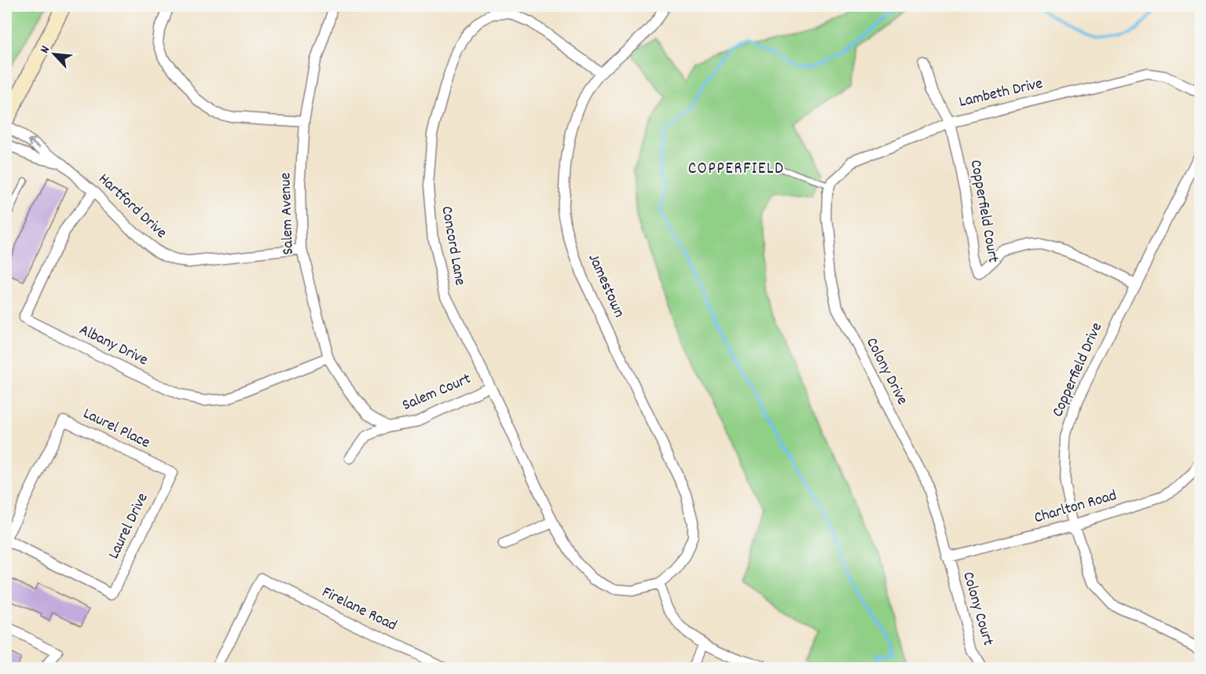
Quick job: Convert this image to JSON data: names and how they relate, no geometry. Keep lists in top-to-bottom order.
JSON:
{
  "streets": {
    "street": [
      "Lambeth Drive",
      "Hartford Drive",
      "Copperfield Court",
      "Salem Avenue",
      "Concord Lane",
      "Jamestown",
      "Albany Drive",
      "Copperfield Drive",
      "Colony Drive",
      "Salem Court",
      "Laurel Place",
      "Charlton Road",
      "Laurel Drive",
      "Colony Court",
      "Firelane Road"
    ]
  },
  "crossings": [
    ["Lambeth Drive", "Copperfield Court"],
    ["Lambeth Drive", "Colony Drive"],
    ["Hartford Drive", "Salem Avenue"],
    ["Hartford Drive", "Albany Drive"],
    ["Copperfield Court", "Copperfield Drive"],
    ["Salem Avenue", "Albany Drive"],
    ["Salem Avenue", "Salem Court"],
    ["Concord Lane", "Jamestown"],
    ["Concord Lane", "Salem Court"],
    ["Copperfield Drive", "Charlton Road"],
    ["Colony Drive", "Charlton Road"],
    ["Colony Drive", "Colony Court"],
    ["Laurel Place", "Laurel Drive"],
    ["Charlton Road", "Colony Court"]
  ],
  "districts": ["COPPERFIELD"],
  "north": "top left"
}
